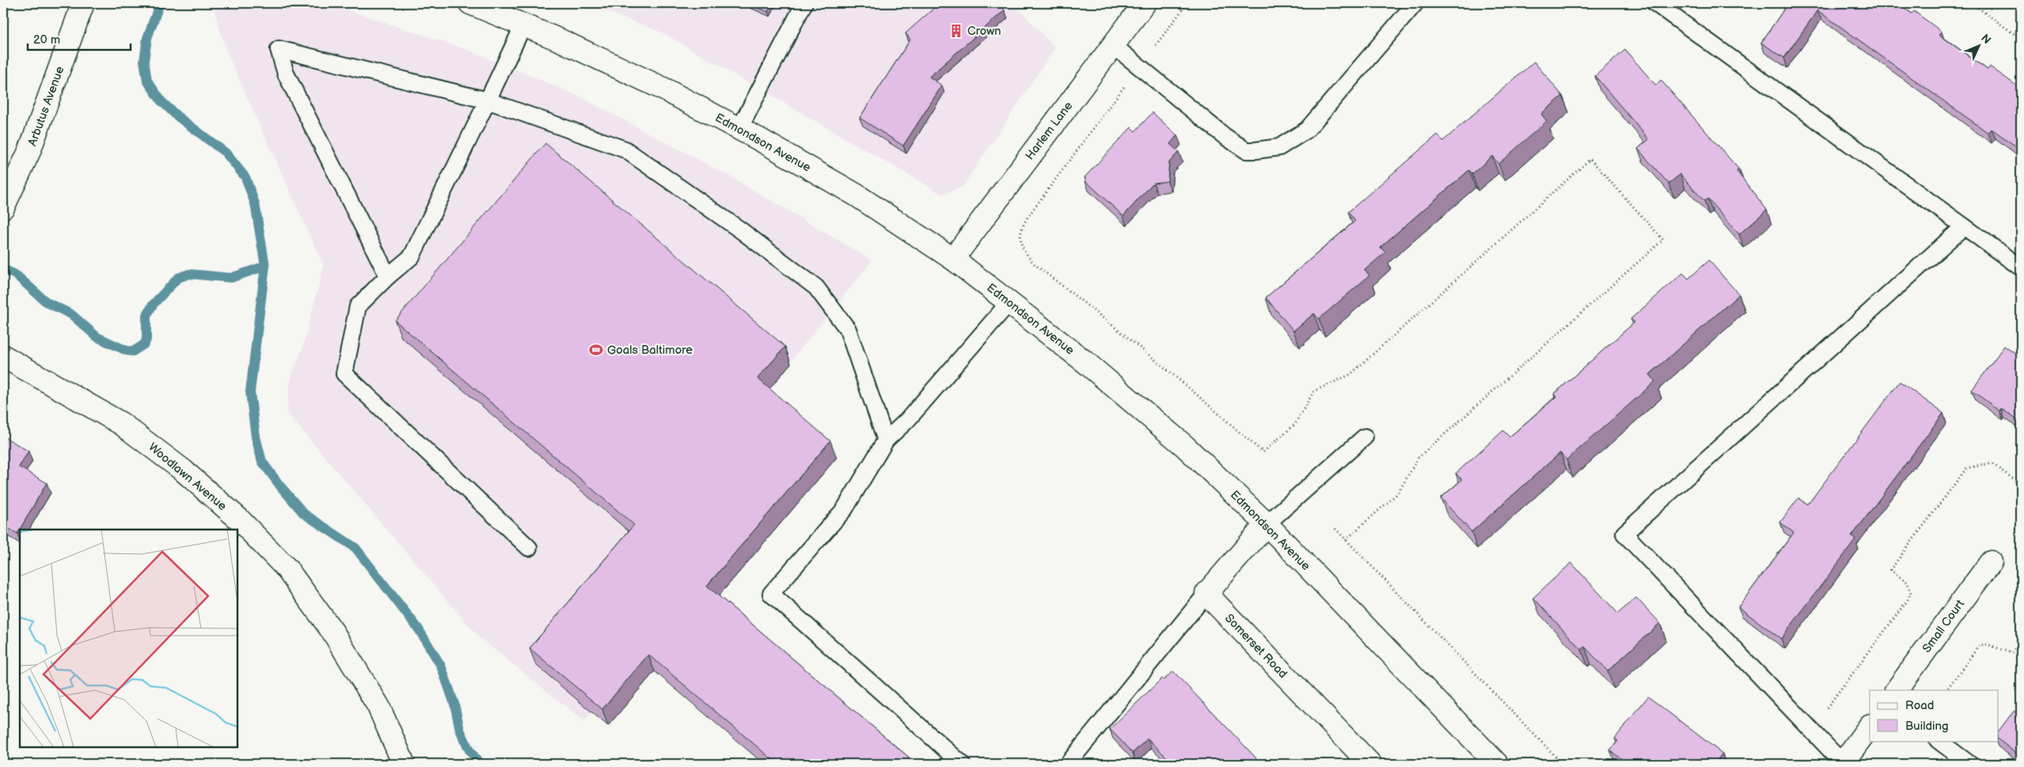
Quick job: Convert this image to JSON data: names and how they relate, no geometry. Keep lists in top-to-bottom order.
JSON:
{
  "streets": {
    "street": [
      "Arbutus Avenue",
      "Harlem Lane",
      "Edmondson Avenue",
      "Woodlawn Avenue",
      "Small Court",
      "Somerset Road"
    ]
  },
  "crossings": [
    ["Harlem Lane", "Edmondson Avenue"]
  ],
  "places": {
    "building": ["Crown"],
    "sports": ["Goals Baltimore"]
  },
  "legend": ["Road", "Building"],
  "scale_bar": "20 m",
  "north": "top right"
}
